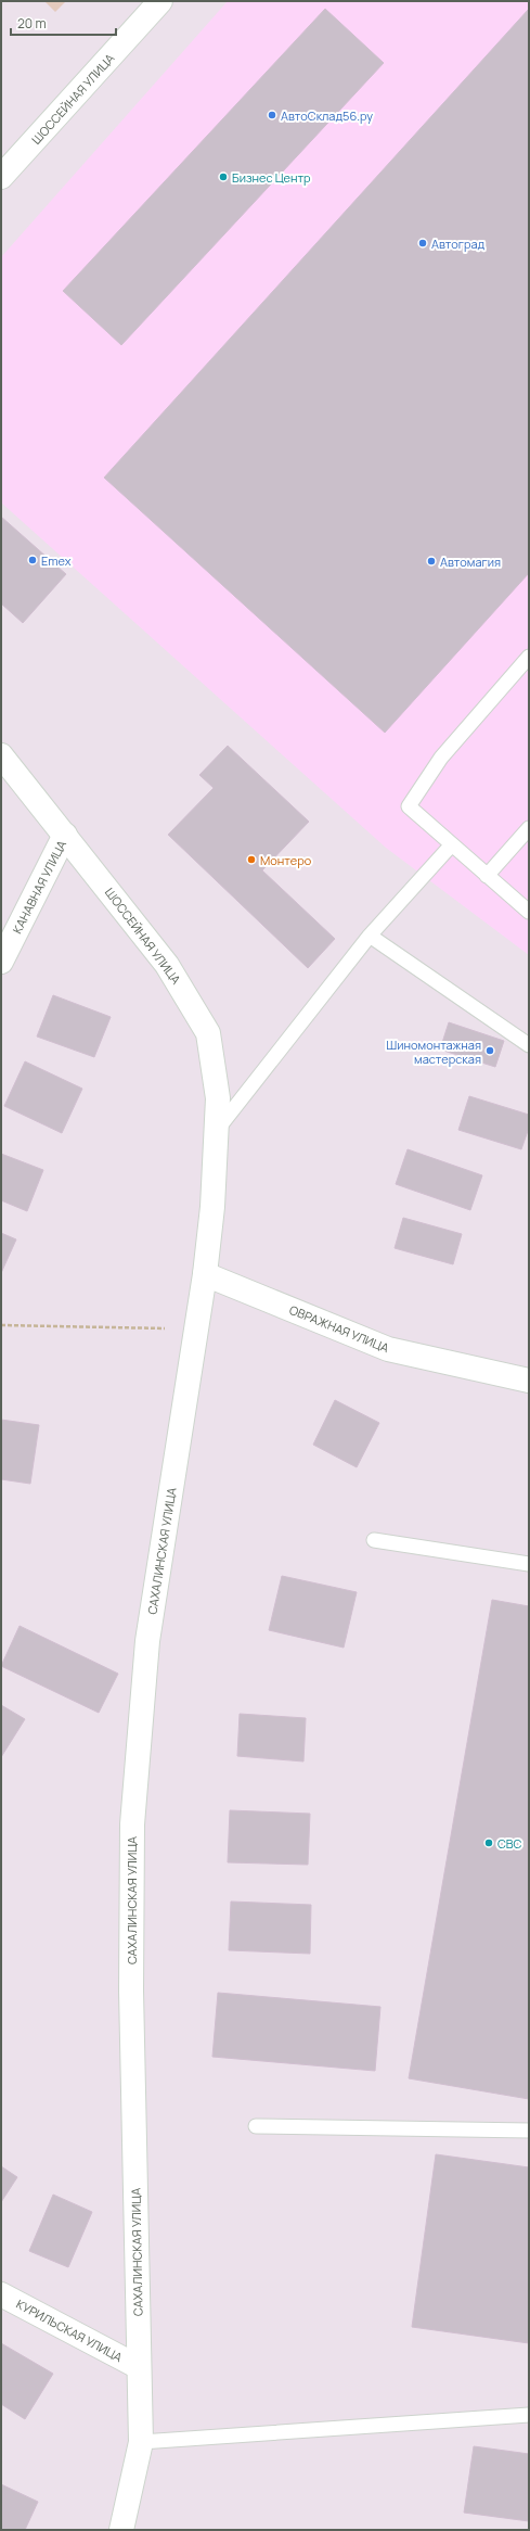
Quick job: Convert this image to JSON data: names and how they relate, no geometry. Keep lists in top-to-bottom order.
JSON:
{
  "streets": {
    "street": [
      "ШОССЕЙНАЯ УЛИЦА",
      "КАНАВНАЯ УЛИЦА",
      "ОВРАЖНАЯ УЛИЦА",
      "САХАЛИНСКАЯ УЛИЦА",
      "КУРИЛЬСКАЯ УЛИЦА"
    ]
  },
  "crossings": [
    ["ШОССЕЙНАЯ УЛИЦА", "КАНАВНАЯ УЛИЦА"],
    ["ШОССЕЙНАЯ УЛИЦА", "ОВРАЖНАЯ УЛИЦА"],
    ["ШОССЕЙНАЯ УЛИЦА", "САХАЛИНСКАЯ УЛИЦА"],
    ["ОВРАЖНАЯ УЛИЦА", "САХАЛИНСКАЯ УЛИЦА"],
    ["САХАЛИНСКАЯ УЛИЦА", "КУРИЛЬСКАЯ УЛИЦА"]
  ],
  "places": [
    "АвтоСклад56.ру",
    "Бизнес Центр",
    "Автоград",
    "Emex",
    "Автомагия",
    "Монтеро",
    "Шиномонтажная мастерская",
    "СВС"
  ],
  "scale_bar": "20 m"
}
